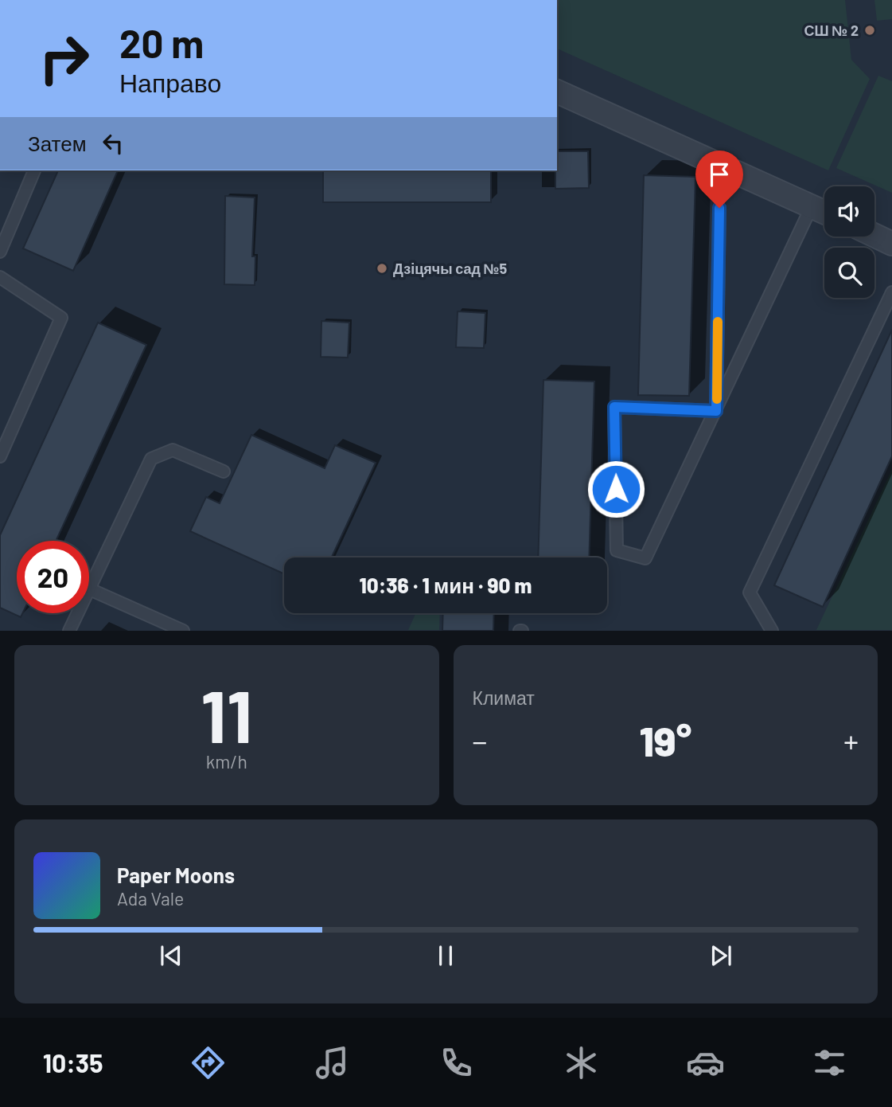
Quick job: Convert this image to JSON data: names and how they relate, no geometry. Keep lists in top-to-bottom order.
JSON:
{
  "places": ["СШ № 2", "Дзіцячы сад №5"],
  "page": {
    "turn": ["20 m", "Направо"],
    "then": "Затем",
    "limit": "20",
    "trip": "10:36 · 1 мин · 90 m",
    "tile": [
      ["11", "km/h"],
      "Климат"
    ],
    "heat": ["−", "19°", "+"],
    "song": ["Paper Moons", "Ada Vale"],
    "tabs": "10:35"
  }
}
